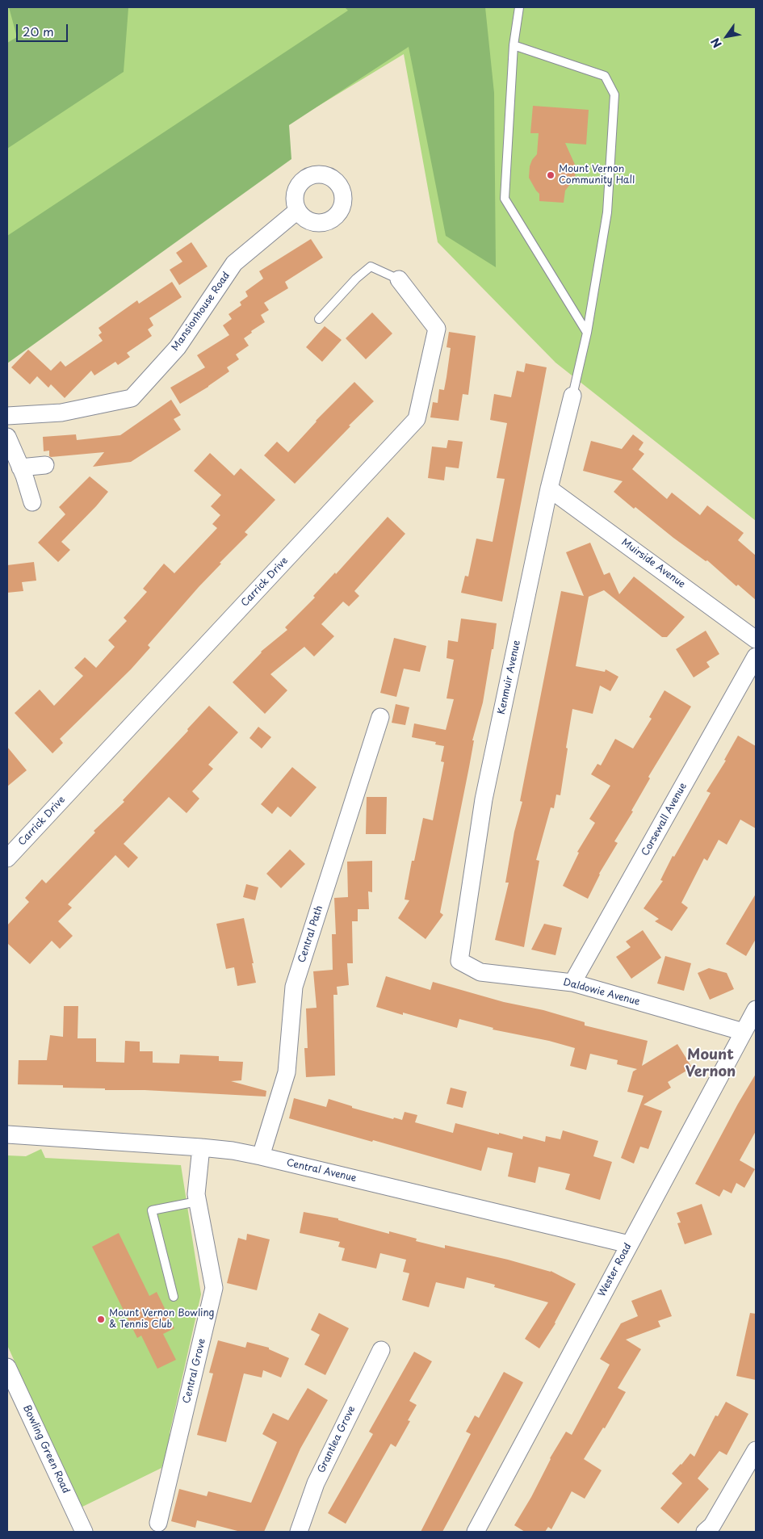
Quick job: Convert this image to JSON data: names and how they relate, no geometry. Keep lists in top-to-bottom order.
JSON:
{
  "streets": {
    "street": [
      "Mansionhouse Road",
      "Muirside Avenue",
      "Carrick Drive",
      "Kenmuir Avenue",
      "Corsewall Avenue",
      "Central Path",
      "Daldowie Avenue",
      "Central Avenue",
      "Wester Road",
      "Central Grove",
      "Grantlea Grove",
      "Bowling Green Road"
    ]
  },
  "crossings": [
    ["Muirside Avenue", "Kenmuir Avenue"],
    ["Kenmuir Avenue", "Daldowie Avenue"],
    ["Corsewall Avenue", "Daldowie Avenue"],
    ["Central Path", "Central Avenue"],
    ["Daldowie Avenue", "Wester Road"],
    ["Central Avenue", "Wester Road"],
    ["Central Avenue", "Central Grove"]
  ],
  "districts": ["Mount Vernon"],
  "places": ["Mount Vernon Community Hall", "Mount Vernon Bowling & Tennis Club"],
  "scale_bar": "20 m",
  "north": "bottom left"
}
